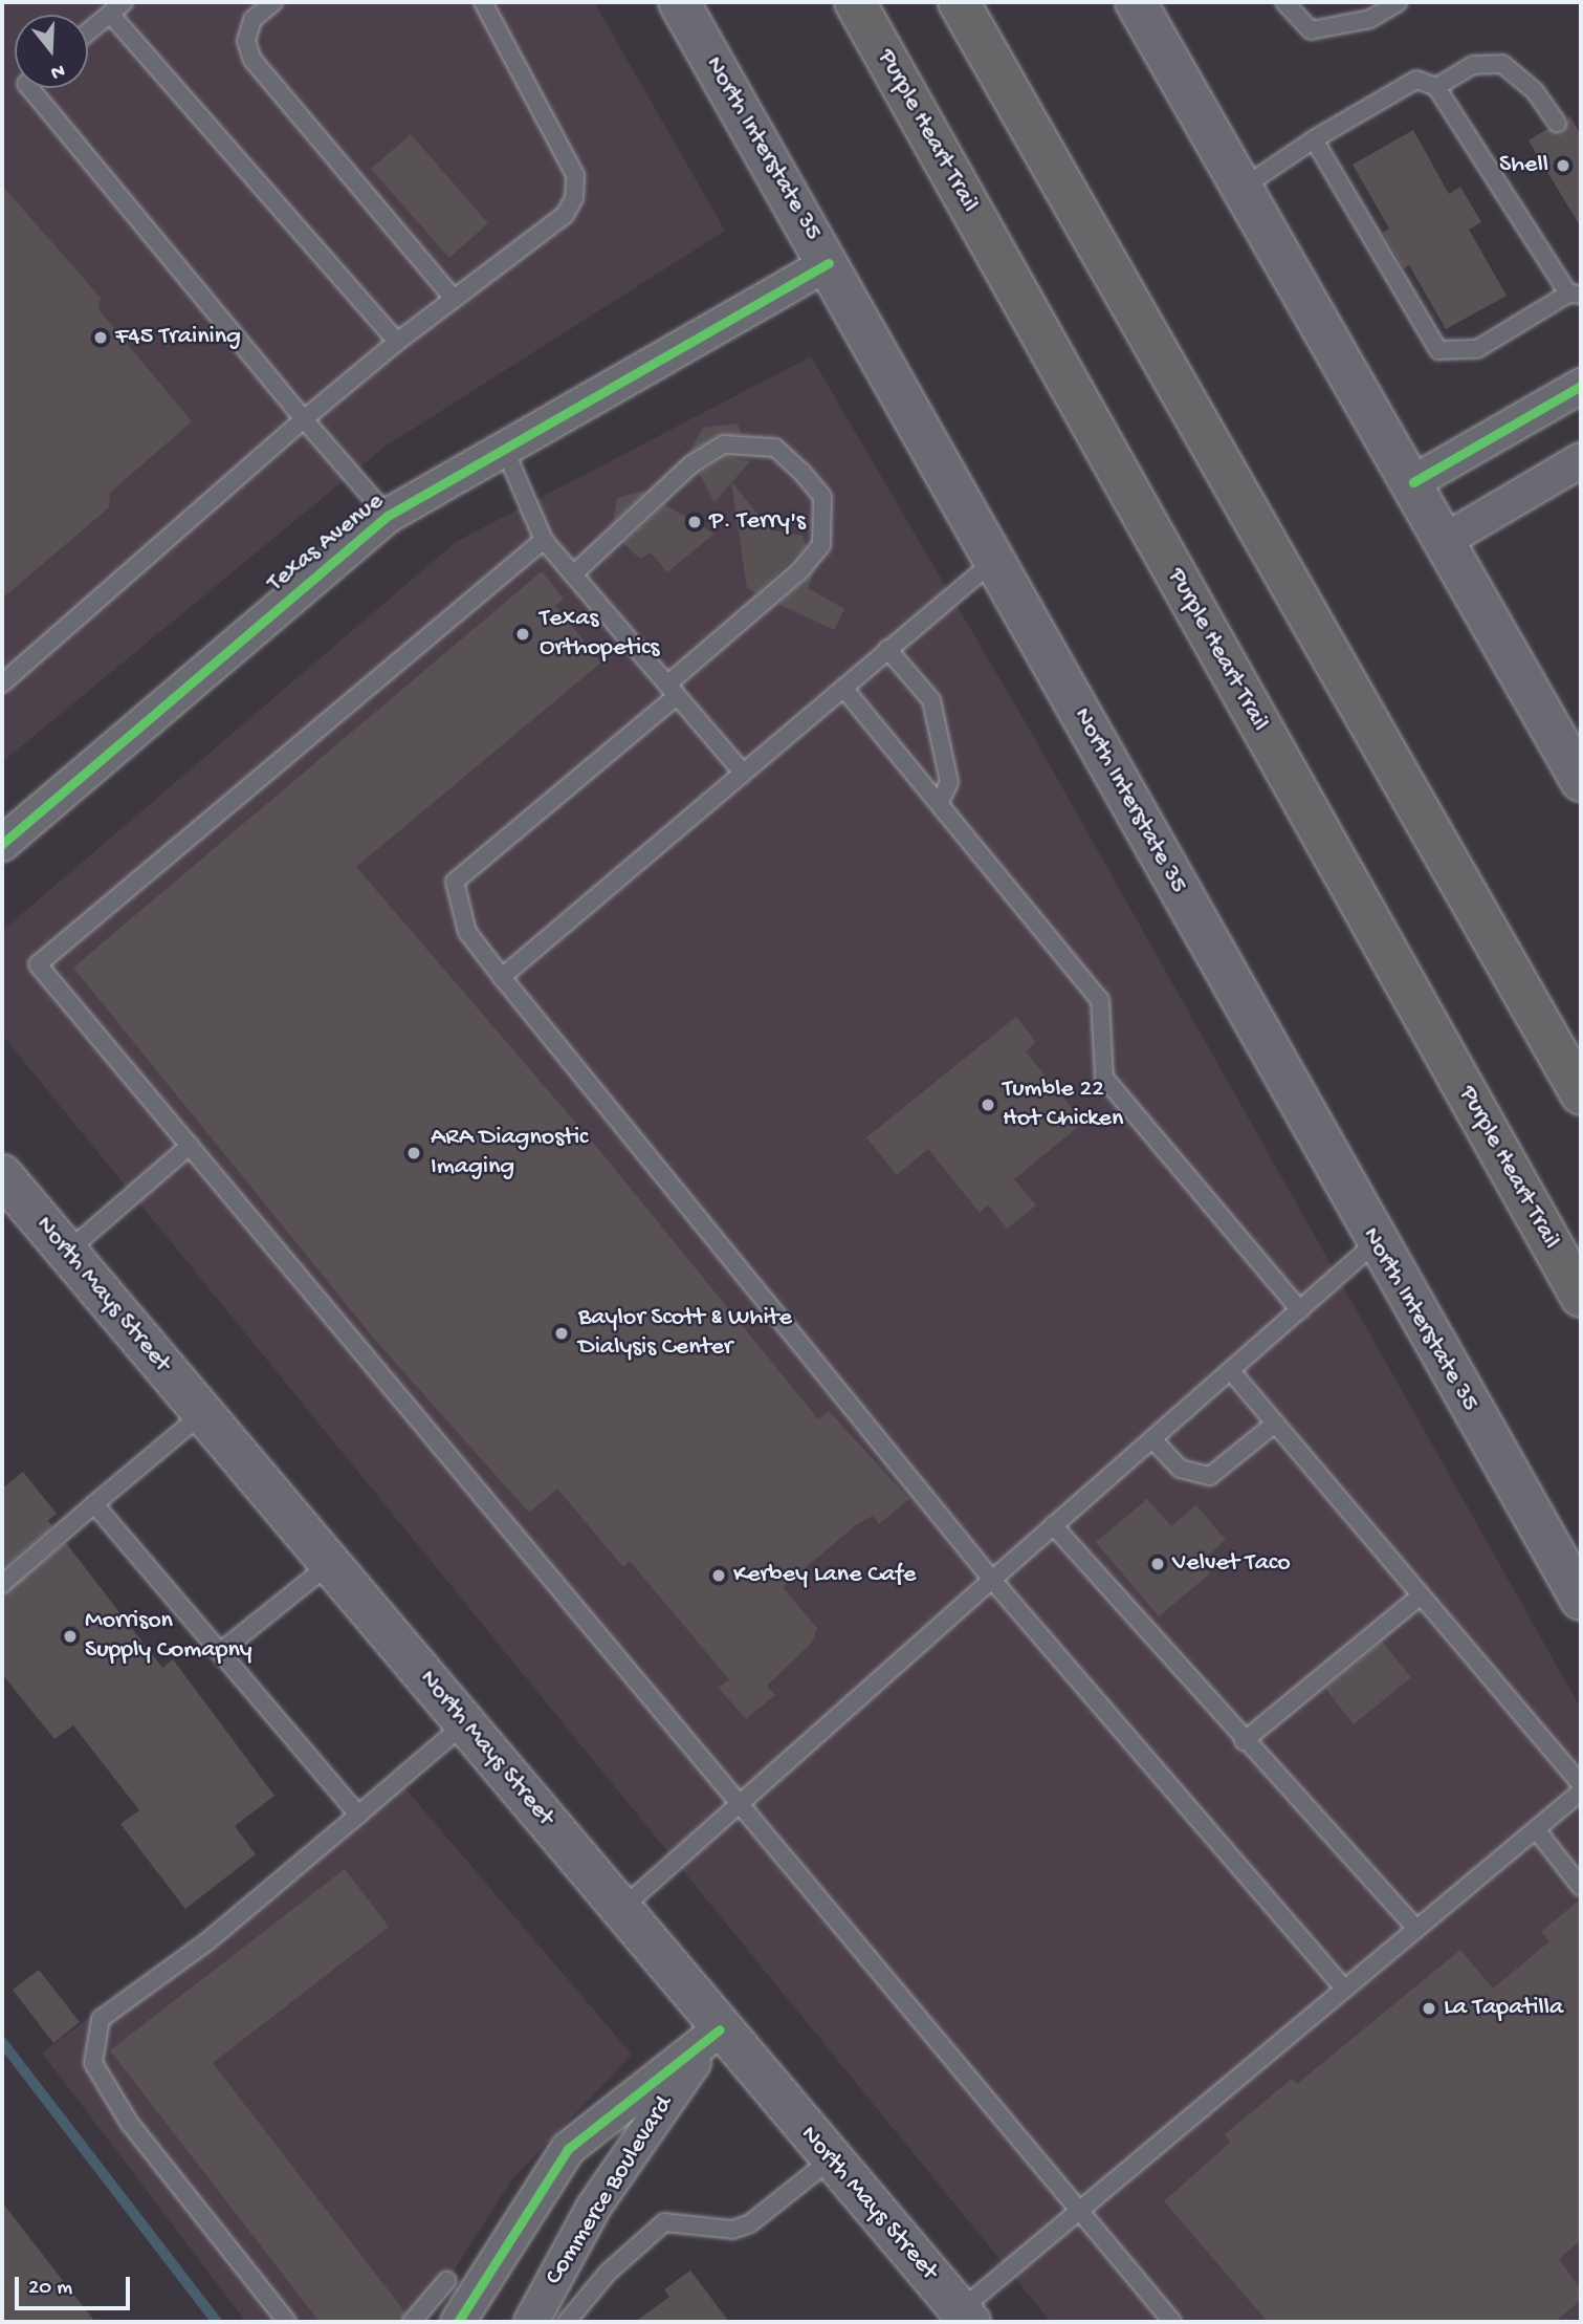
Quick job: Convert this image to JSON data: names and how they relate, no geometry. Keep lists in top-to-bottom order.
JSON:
{
  "streets": {
    "highway": ["Purple Heart Trail"],
    "main road": ["North Interstate 35", "North Mays Street"],
    "street": ["Texas Avenue", "Commerce Boulevard"]
  },
  "crossings": [
    ["North Interstate 35", "Texas Avenue"],
    ["North Mays Street", "Commerce Boulevard"]
  ],
  "places": [
    "Shell",
    "F45 Training",
    "P. Terry's",
    "Texas Orthopetics",
    "Tumble 22 Hot Chicken",
    "ARA Diagnostic Imaging",
    "Baylor Scott & White Dialysis Center",
    "Velvet Taco",
    "Kerbey Lane Cafe",
    "Morrison Supply Comapny",
    "La Tapatilla"
  ],
  "scale_bar": "20 m",
  "north": "bottom"
}
